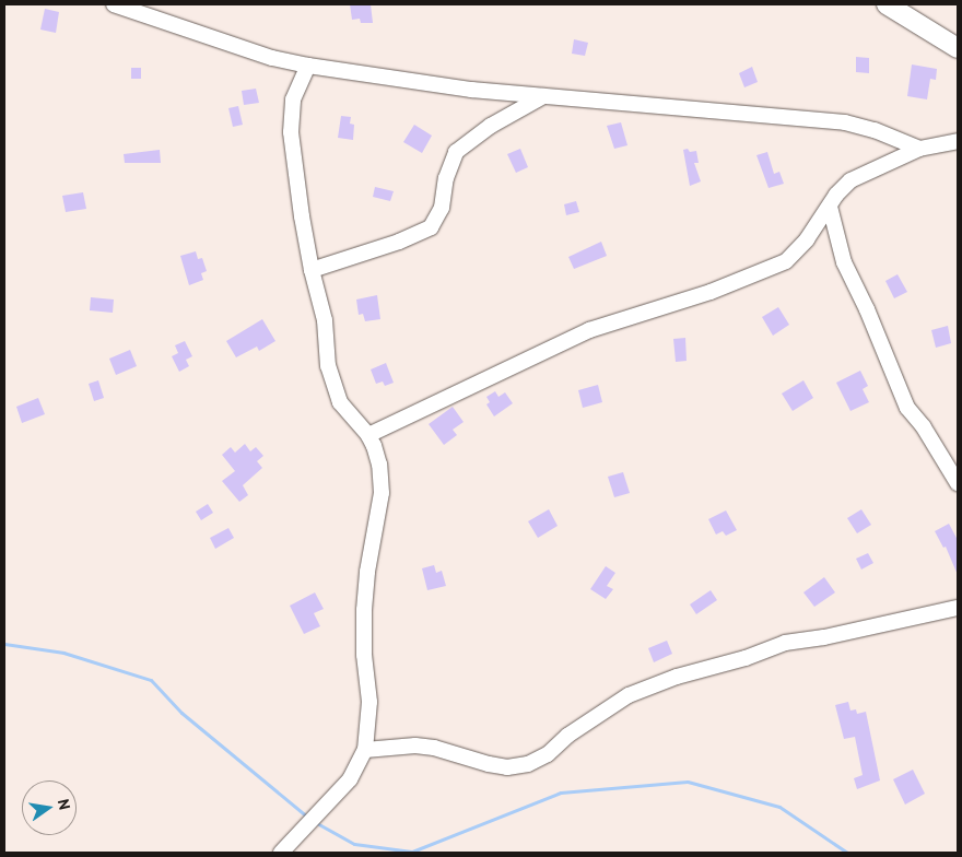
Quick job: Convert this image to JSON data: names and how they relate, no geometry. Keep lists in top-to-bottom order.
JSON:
{
  "north": "right"
}
